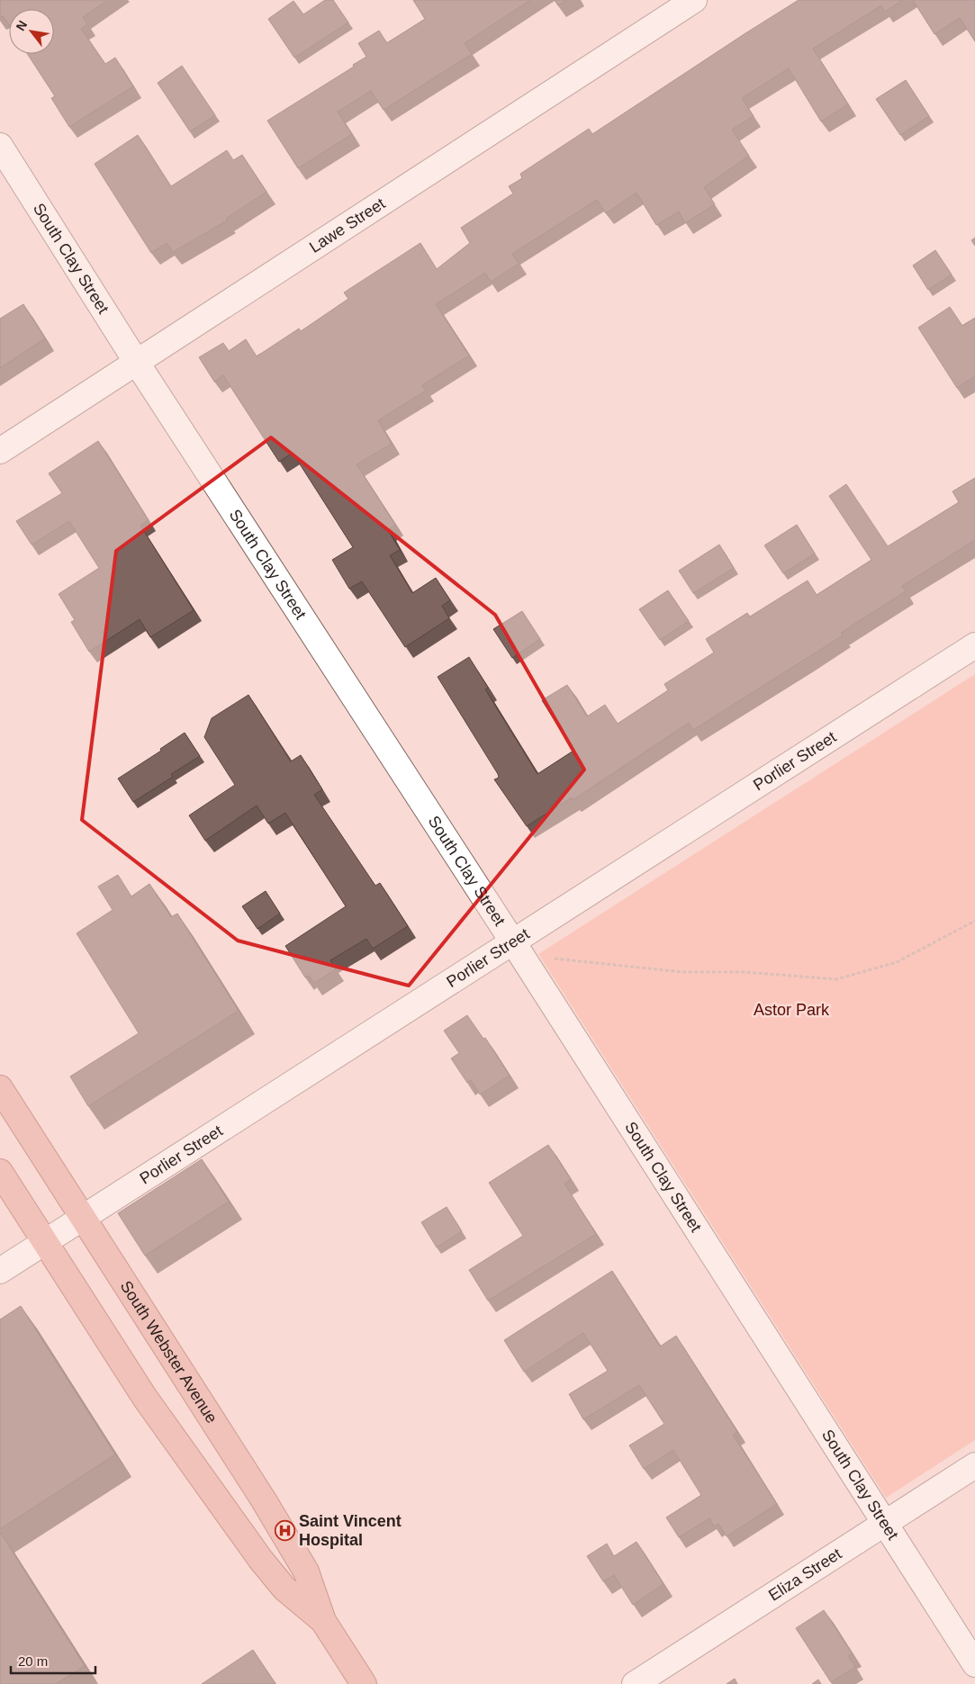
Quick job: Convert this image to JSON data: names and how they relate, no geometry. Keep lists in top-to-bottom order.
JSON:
{
  "streets": {
    "main road": ["South Webster Avenue"],
    "street": [
      "Lawe Street",
      "South Clay Street",
      "Porlier Street",
      "Eliza Street"
    ]
  },
  "crossings": [
    ["Lawe Street", "South Clay Street"],
    ["South Clay Street", "Porlier Street"],
    ["South Clay Street", "Eliza Street"],
    ["Porlier Street", "South Webster Avenue"]
  ],
  "parks": ["Astor Park"],
  "places": {
    "hospital": ["Saint Vincent Hospital"]
  },
  "scale_bar": "20 m",
  "north": "top left"
}
